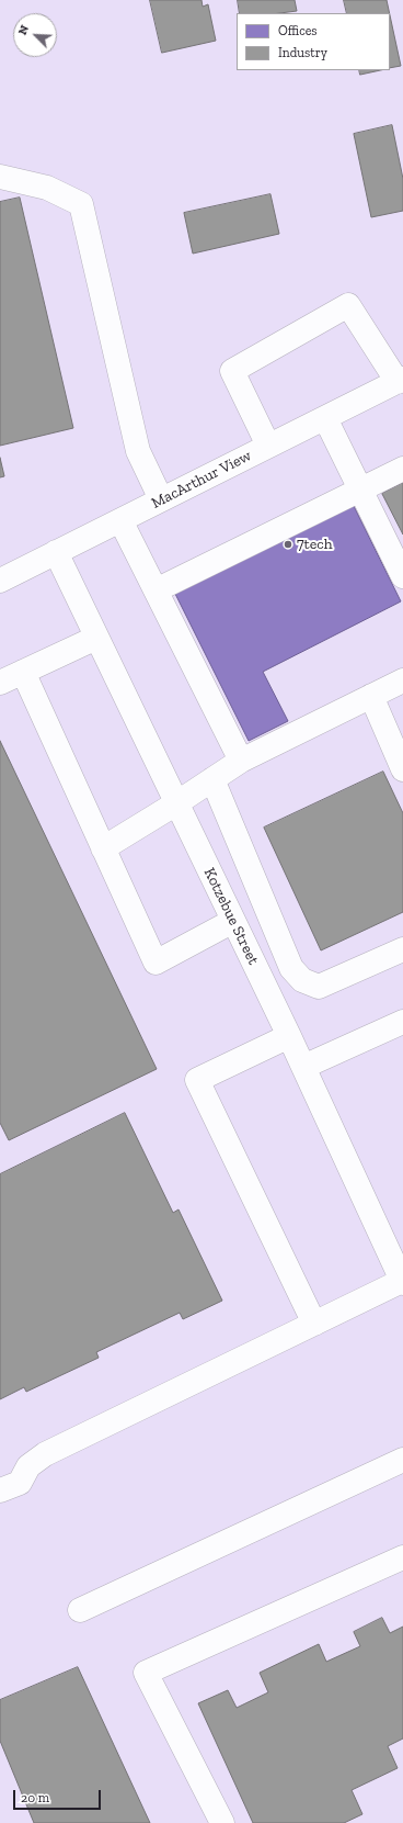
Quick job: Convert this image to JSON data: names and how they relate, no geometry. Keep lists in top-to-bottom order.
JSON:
{
  "streets": {
    "street": ["MacArthur View", "Kotzebue Street"]
  },
  "crossings": [
    ["MacArthur View", "Kotzebue Street"]
  ],
  "places": ["7tech"],
  "legend": ["Offices", "Industry"],
  "scale_bar": "20 m",
  "north": "top left"
}
